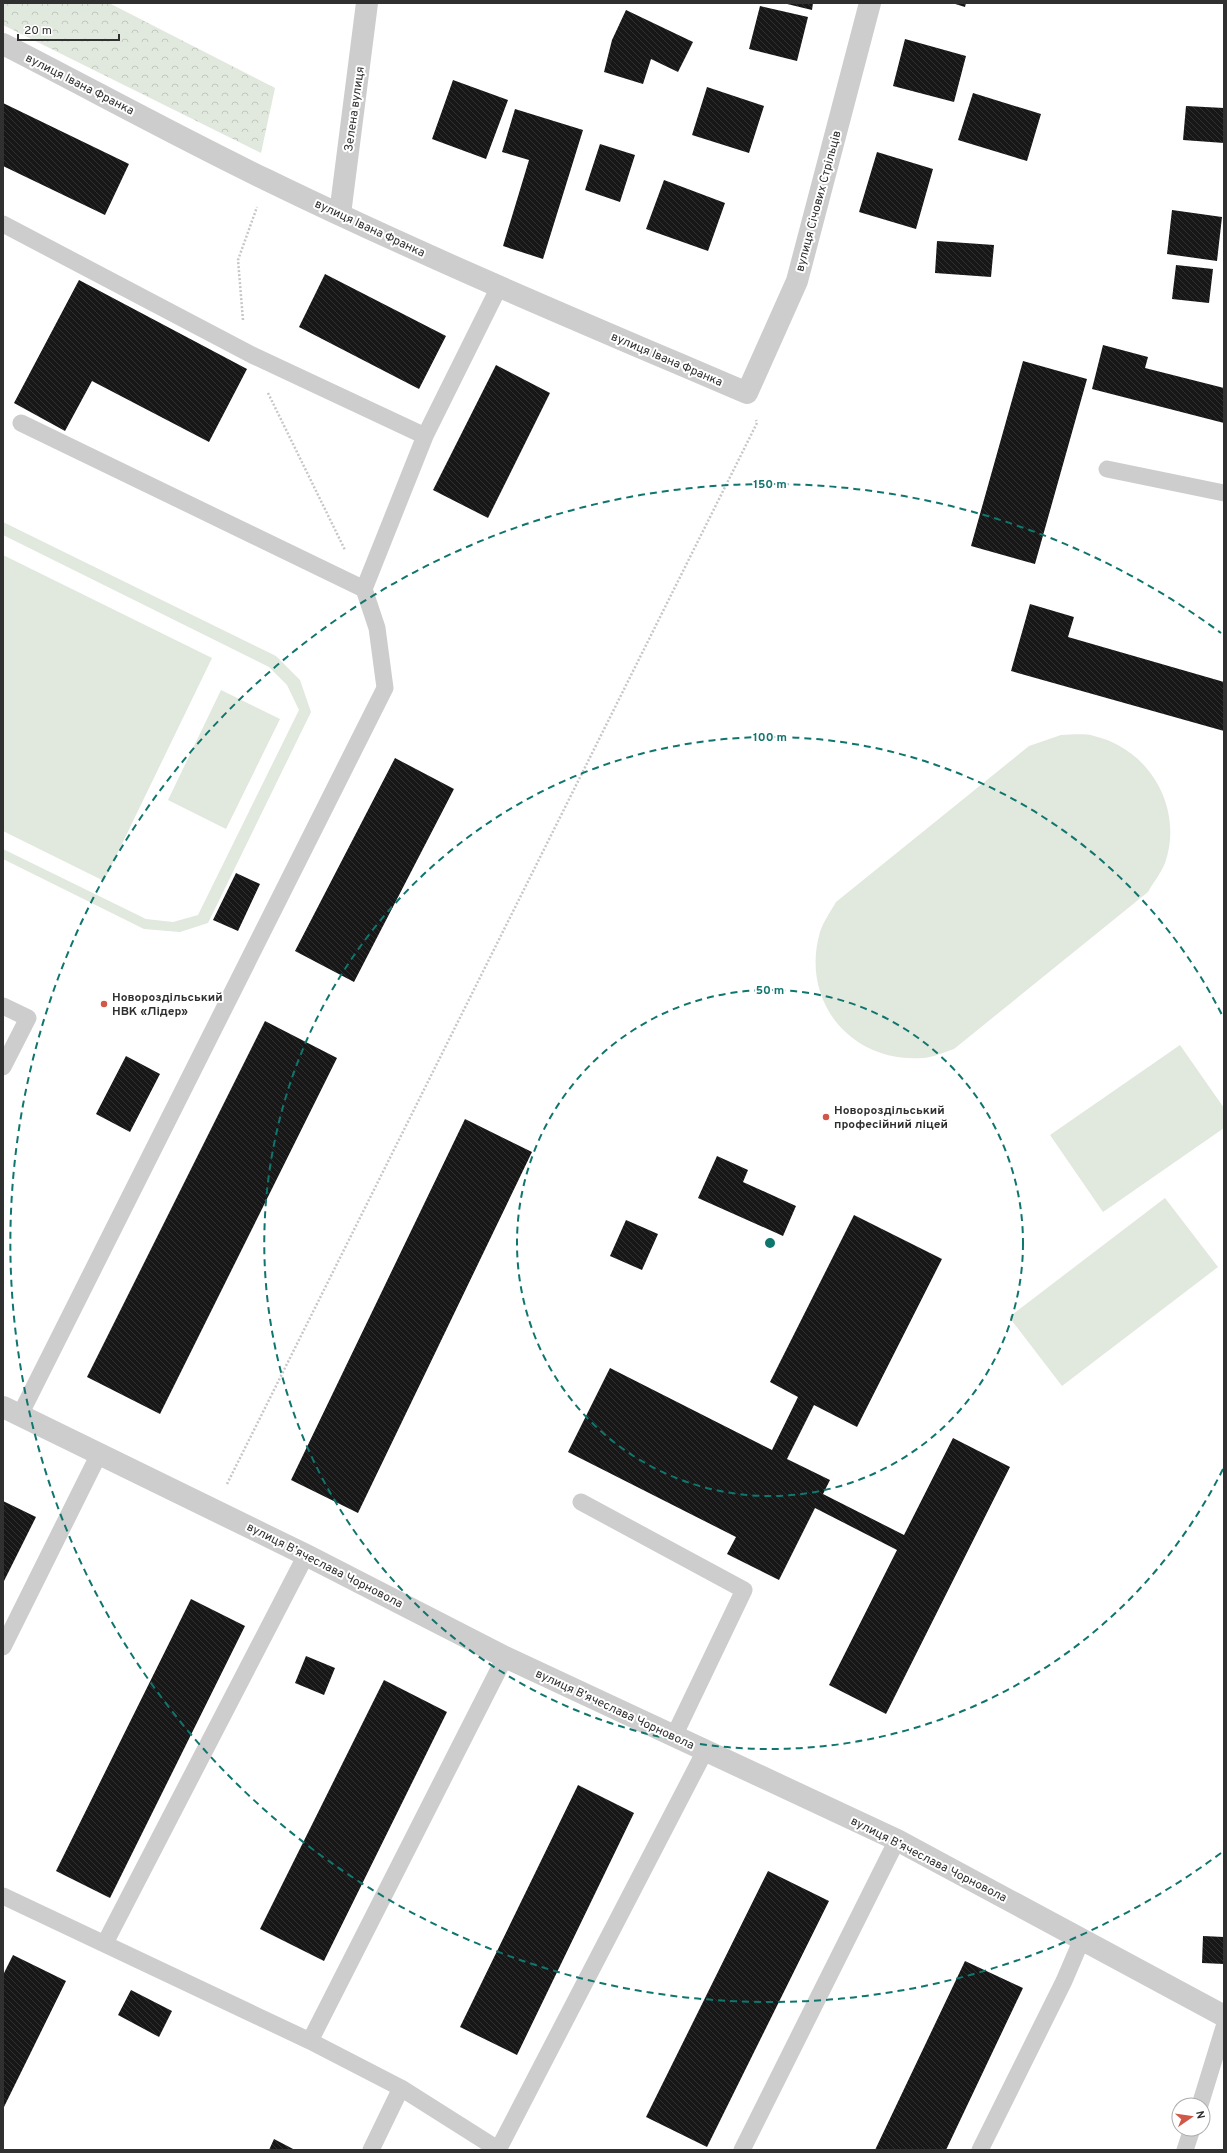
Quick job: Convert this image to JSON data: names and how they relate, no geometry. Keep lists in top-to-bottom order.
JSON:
{
  "streets": {
    "street": [
      "вулиця Івана Франка",
      "Зелена вулиця",
      "вулиця Січових Стрільців",
      "вулиця Вʼячеслава Чорновола"
    ]
  },
  "crossings": [
    ["вулиця Івана Франка", "Зелена вулиця"],
    ["вулиця Івана Франка", "вулиця Січових Стрільців"]
  ],
  "places": ["Новороздільський НВК «Лідер»", "Новороздільський професійний ліцей"],
  "scale_bar": "20 m",
  "north": "right",
  "rings": ["150 m", "100 m", "50 m"]
}
